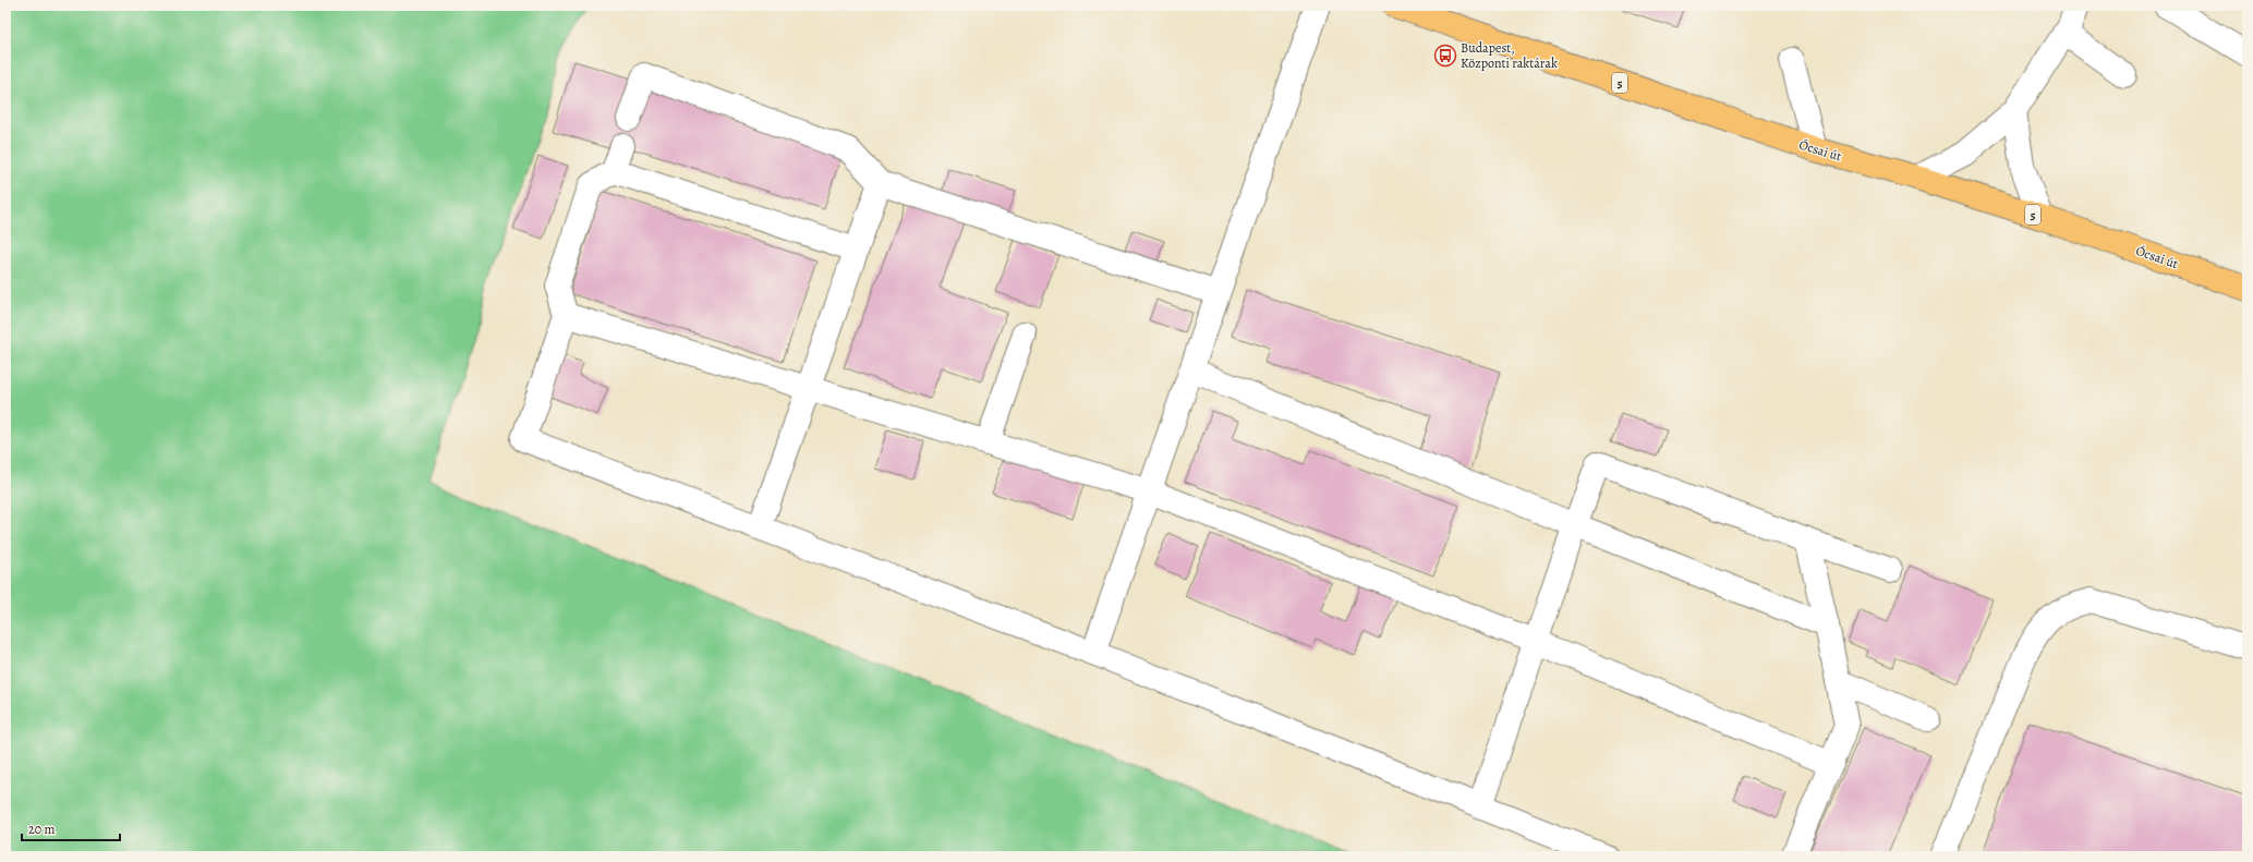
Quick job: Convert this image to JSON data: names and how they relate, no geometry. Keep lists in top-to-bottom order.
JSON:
{
  "streets": {
    "main road": ["5", "Ócsai út"]
  },
  "places": {
    "bus stop": ["Budapest, Központi raktárak"]
  },
  "scale_bar": "20 m"
}
